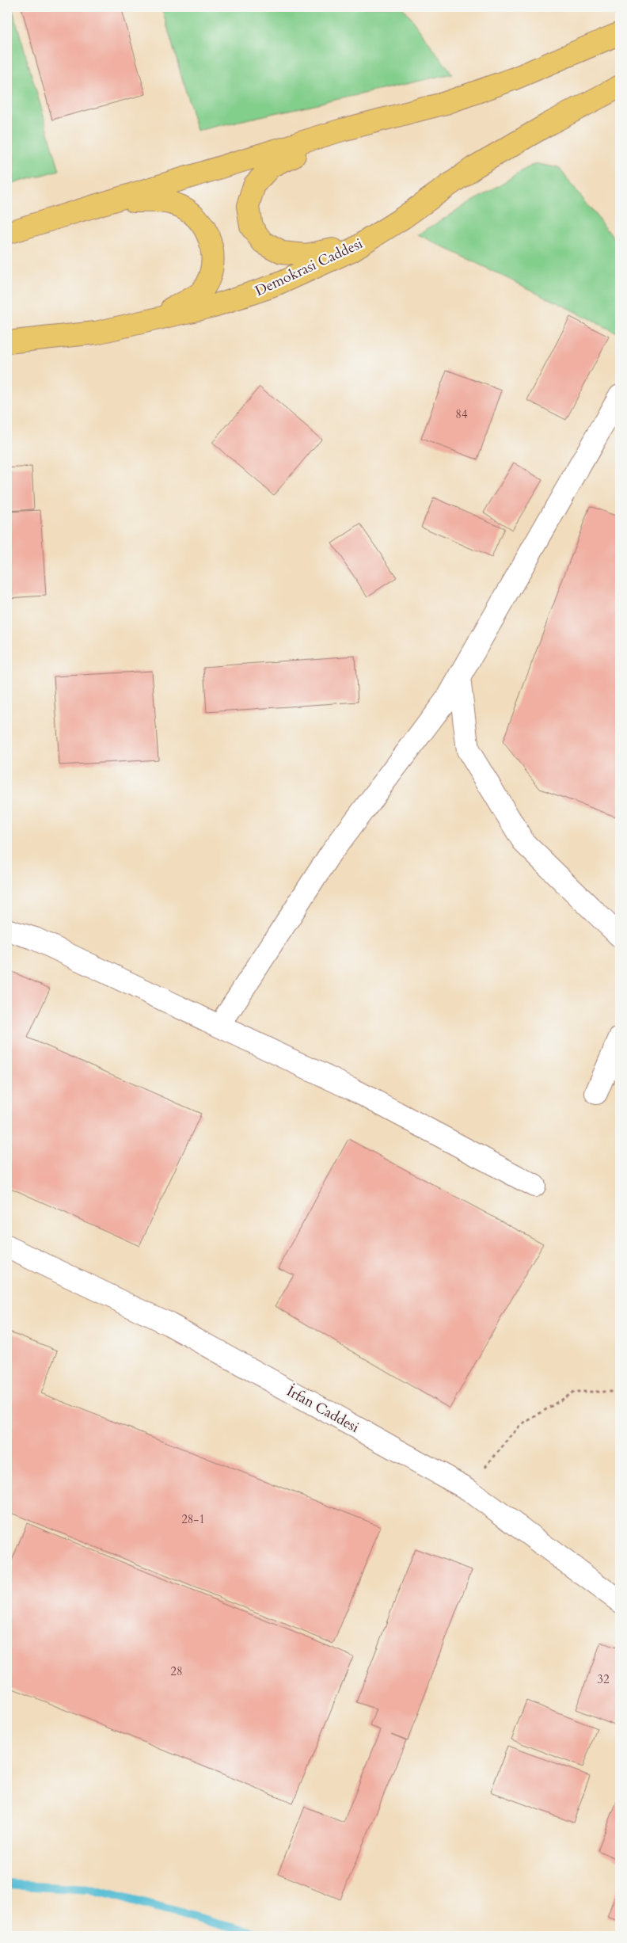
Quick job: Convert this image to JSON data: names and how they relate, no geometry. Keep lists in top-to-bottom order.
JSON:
{
  "streets": {
    "main road": ["Demokrasi Caddesi"],
    "street": ["İrfan Caddesi"]
  },
  "house_numbers": [
    "84",
    "28-1",
    "28",
    "32"
  ]
}
